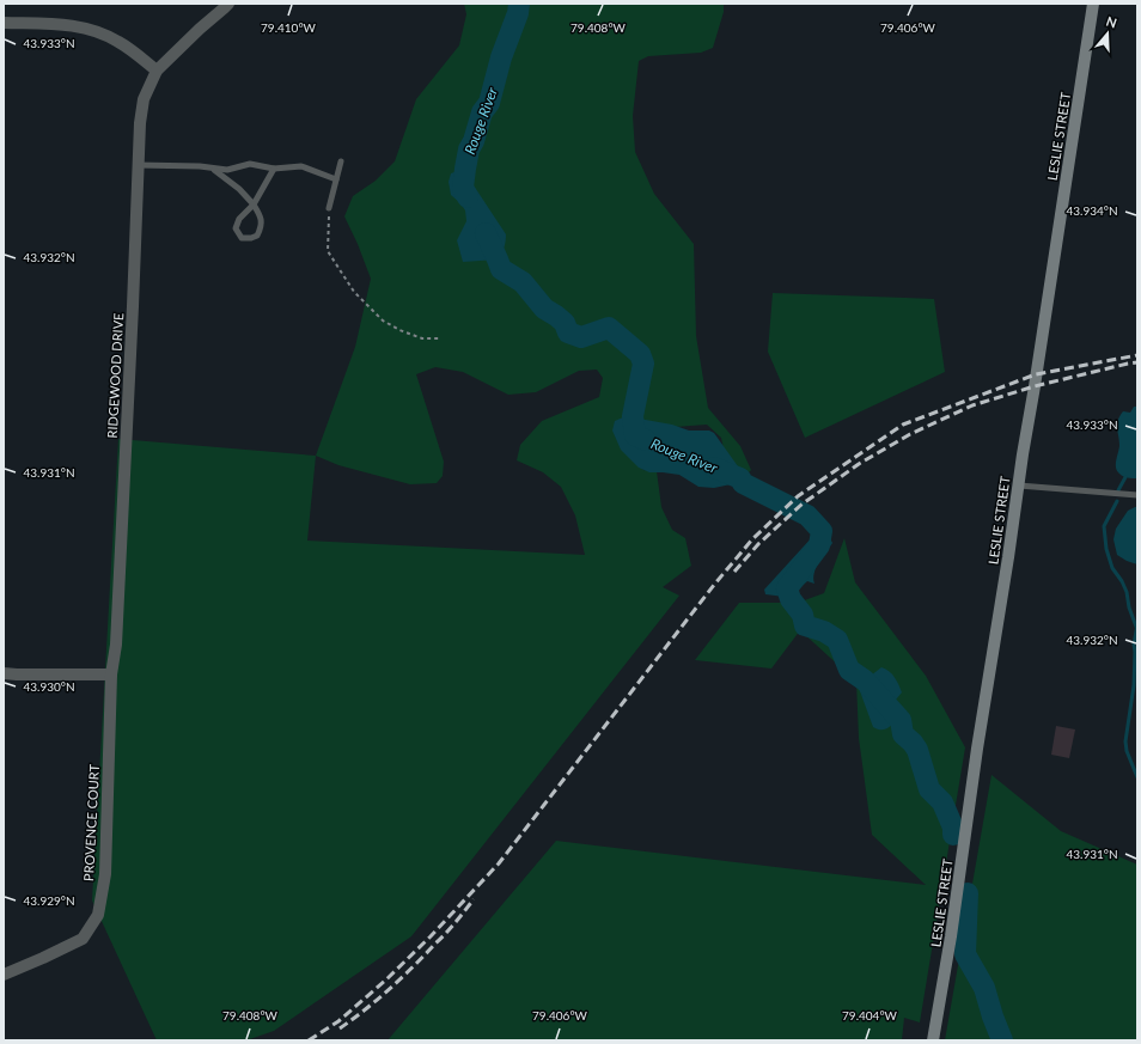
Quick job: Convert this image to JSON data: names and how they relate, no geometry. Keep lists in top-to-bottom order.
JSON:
{
  "streets": {
    "street": ["LESLIE STREET", "RIDGEWOOD DRIVE", "PROVENCE COURT"]
  },
  "crossings": [
    ["RIDGEWOOD DRIVE", "PROVENCE COURT"]
  ],
  "water": ["Rouge River"],
  "north": "top",
  "coordinates": [
    "79.410°W",
    "79.408°W",
    "79.406°W",
    "43.933°N",
    "43.934°N",
    "43.932°N",
    "43.931°N",
    "43.930°N",
    "43.929°N",
    "79.404°W"
  ]
}
